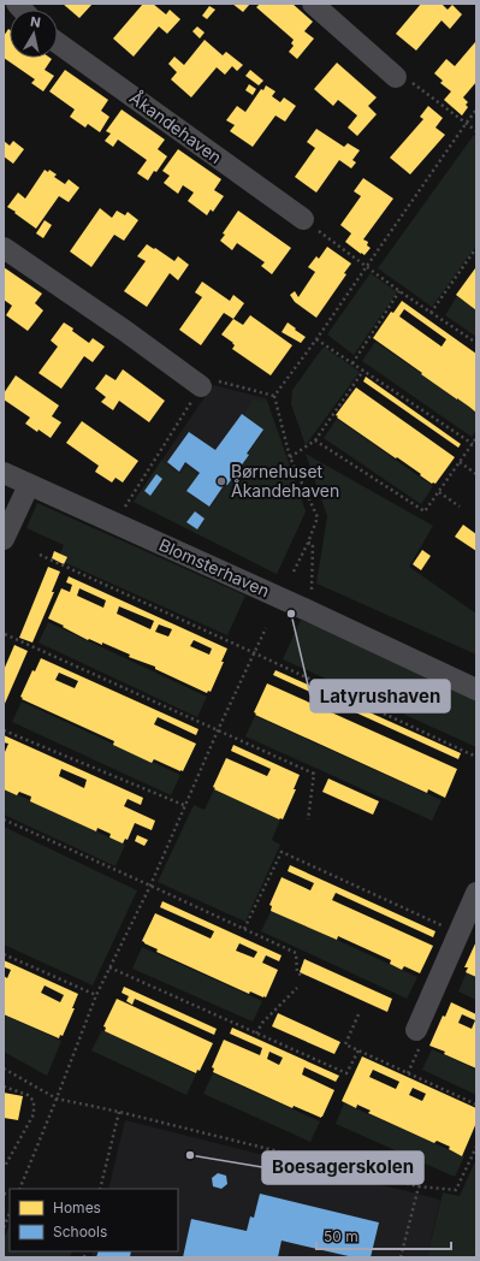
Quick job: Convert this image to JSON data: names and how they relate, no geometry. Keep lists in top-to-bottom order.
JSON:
{
  "streets": {
    "street": ["Åkandehaven", "Blomsterhaven"]
  },
  "places": ["Børnehuset Åkandehaven", "Latyrushaven", "Boesagerskolen"],
  "legend": ["Homes", "Schools"],
  "scale_bar": "50 m",
  "north": "top"
}
